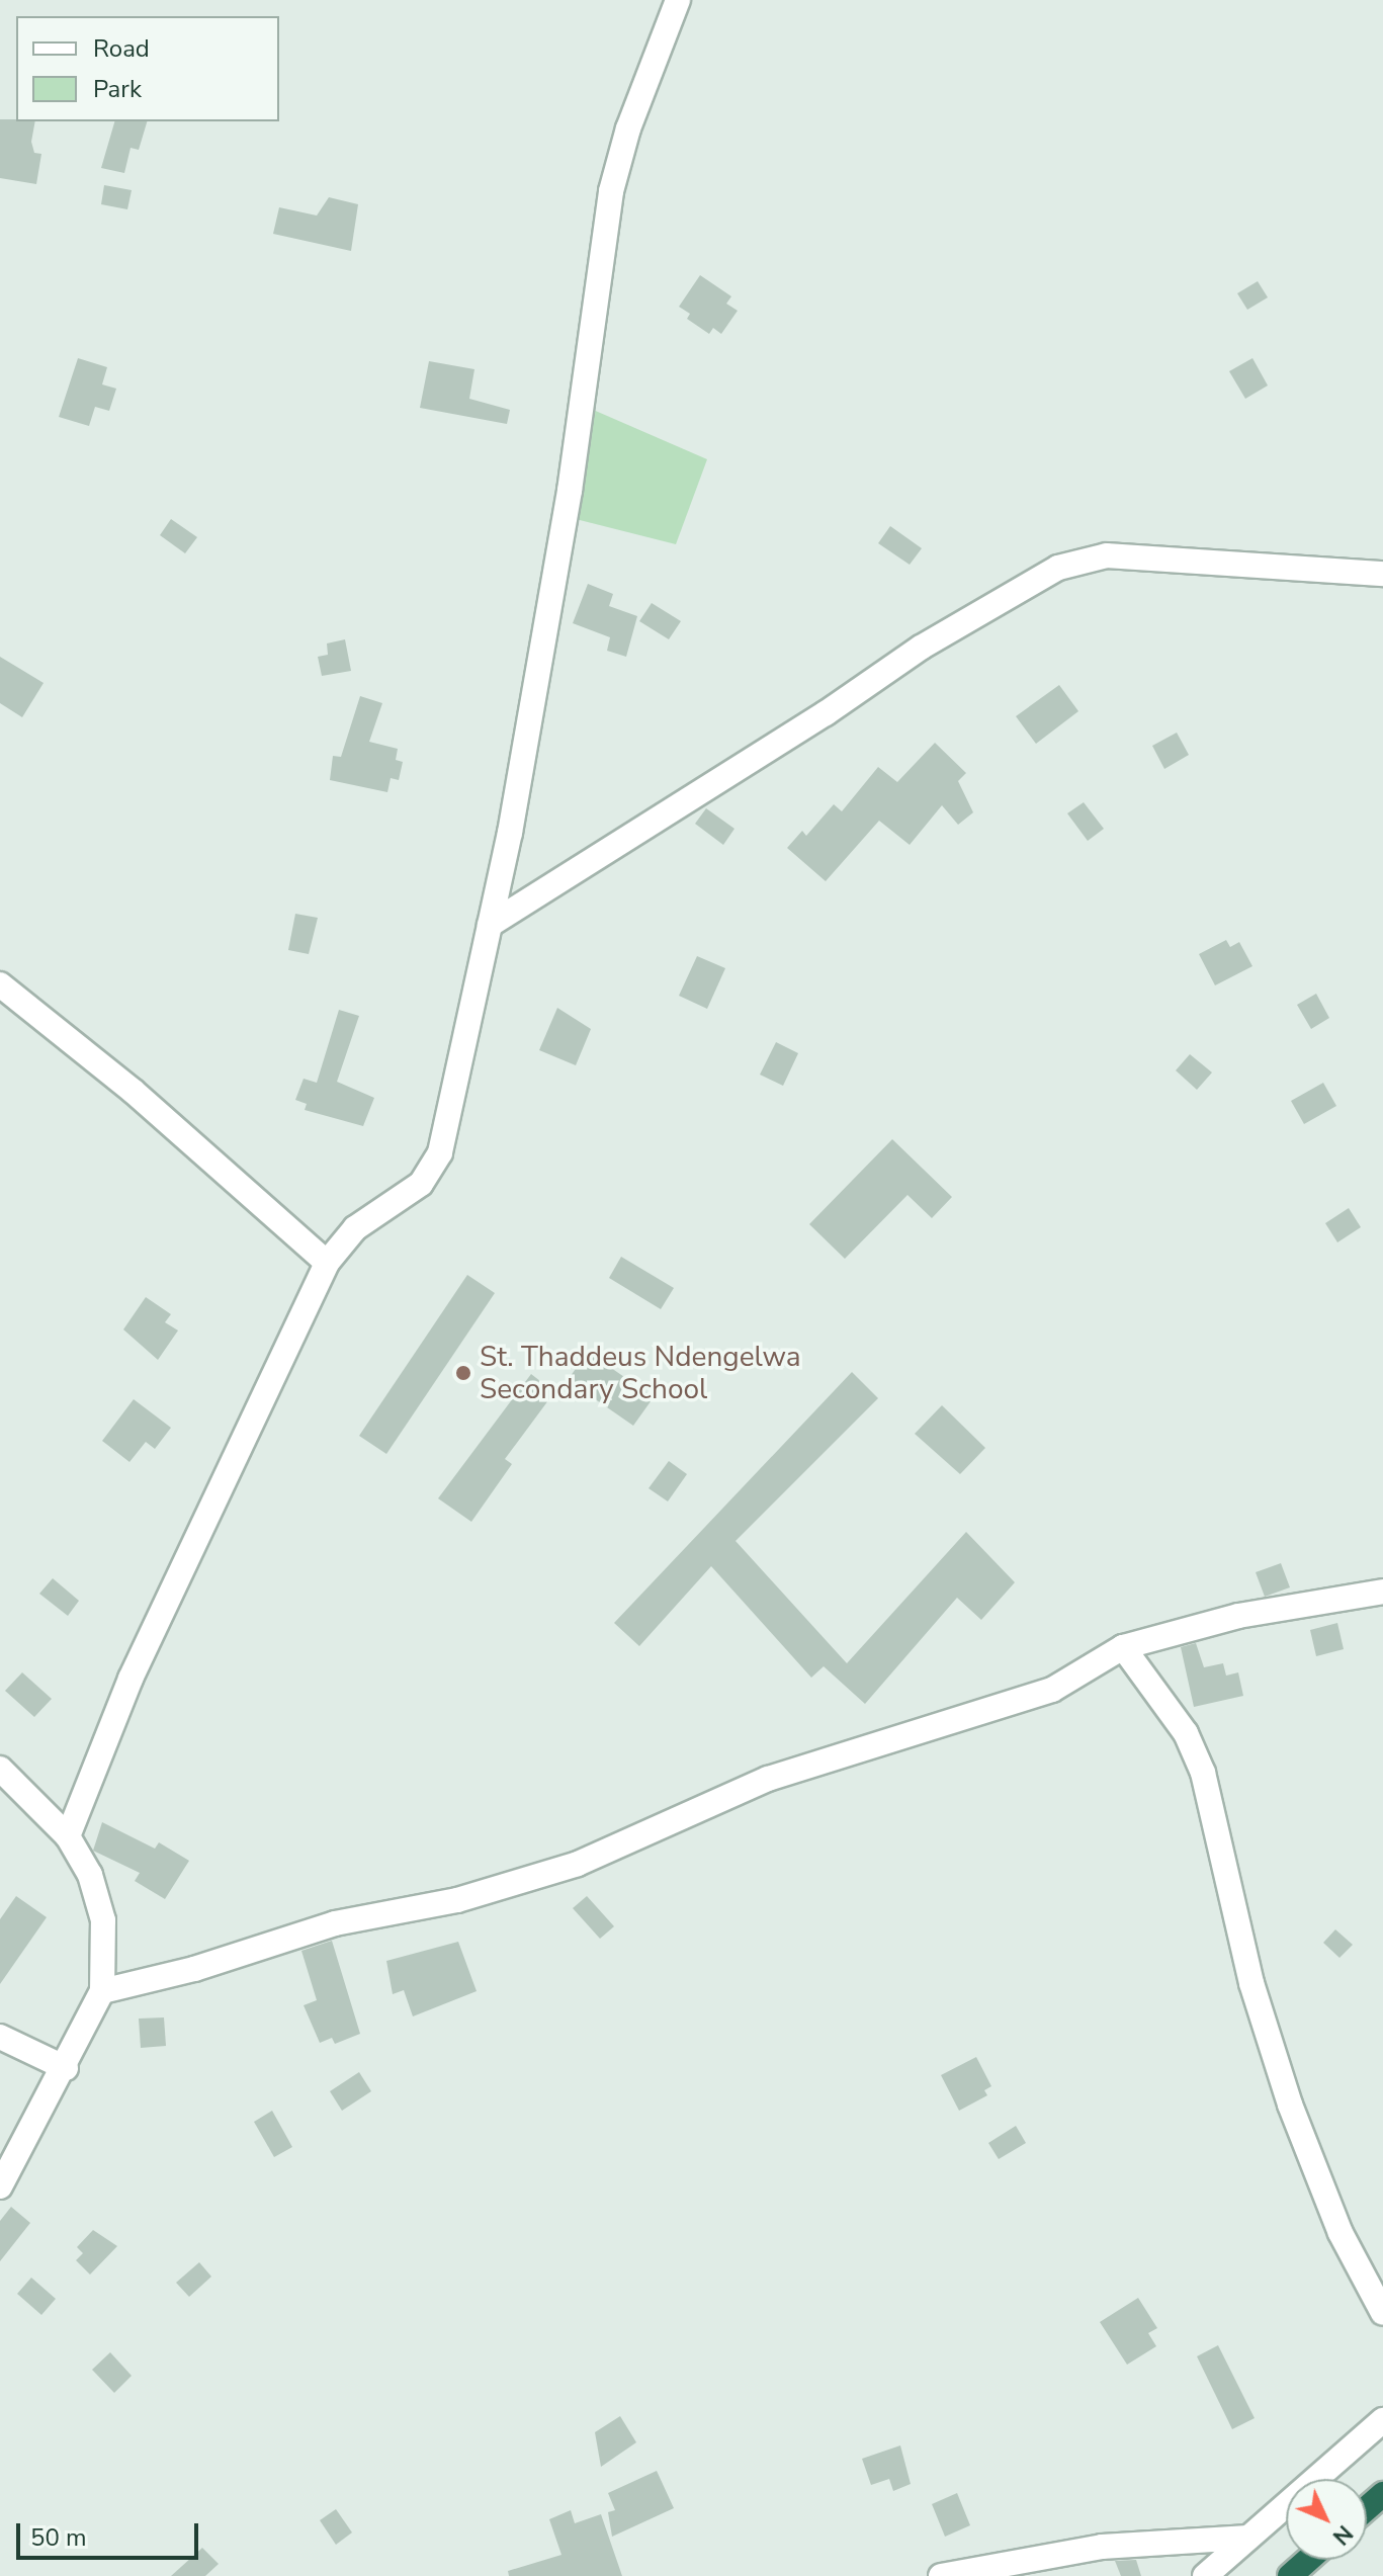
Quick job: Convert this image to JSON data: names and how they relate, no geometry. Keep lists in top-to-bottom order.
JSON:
{
  "places": ["St. Thaddeus Ndengelwa Secondary School"],
  "legend": ["Road", "Park"],
  "scale_bar": "50 m",
  "north": "bottom right"
}
